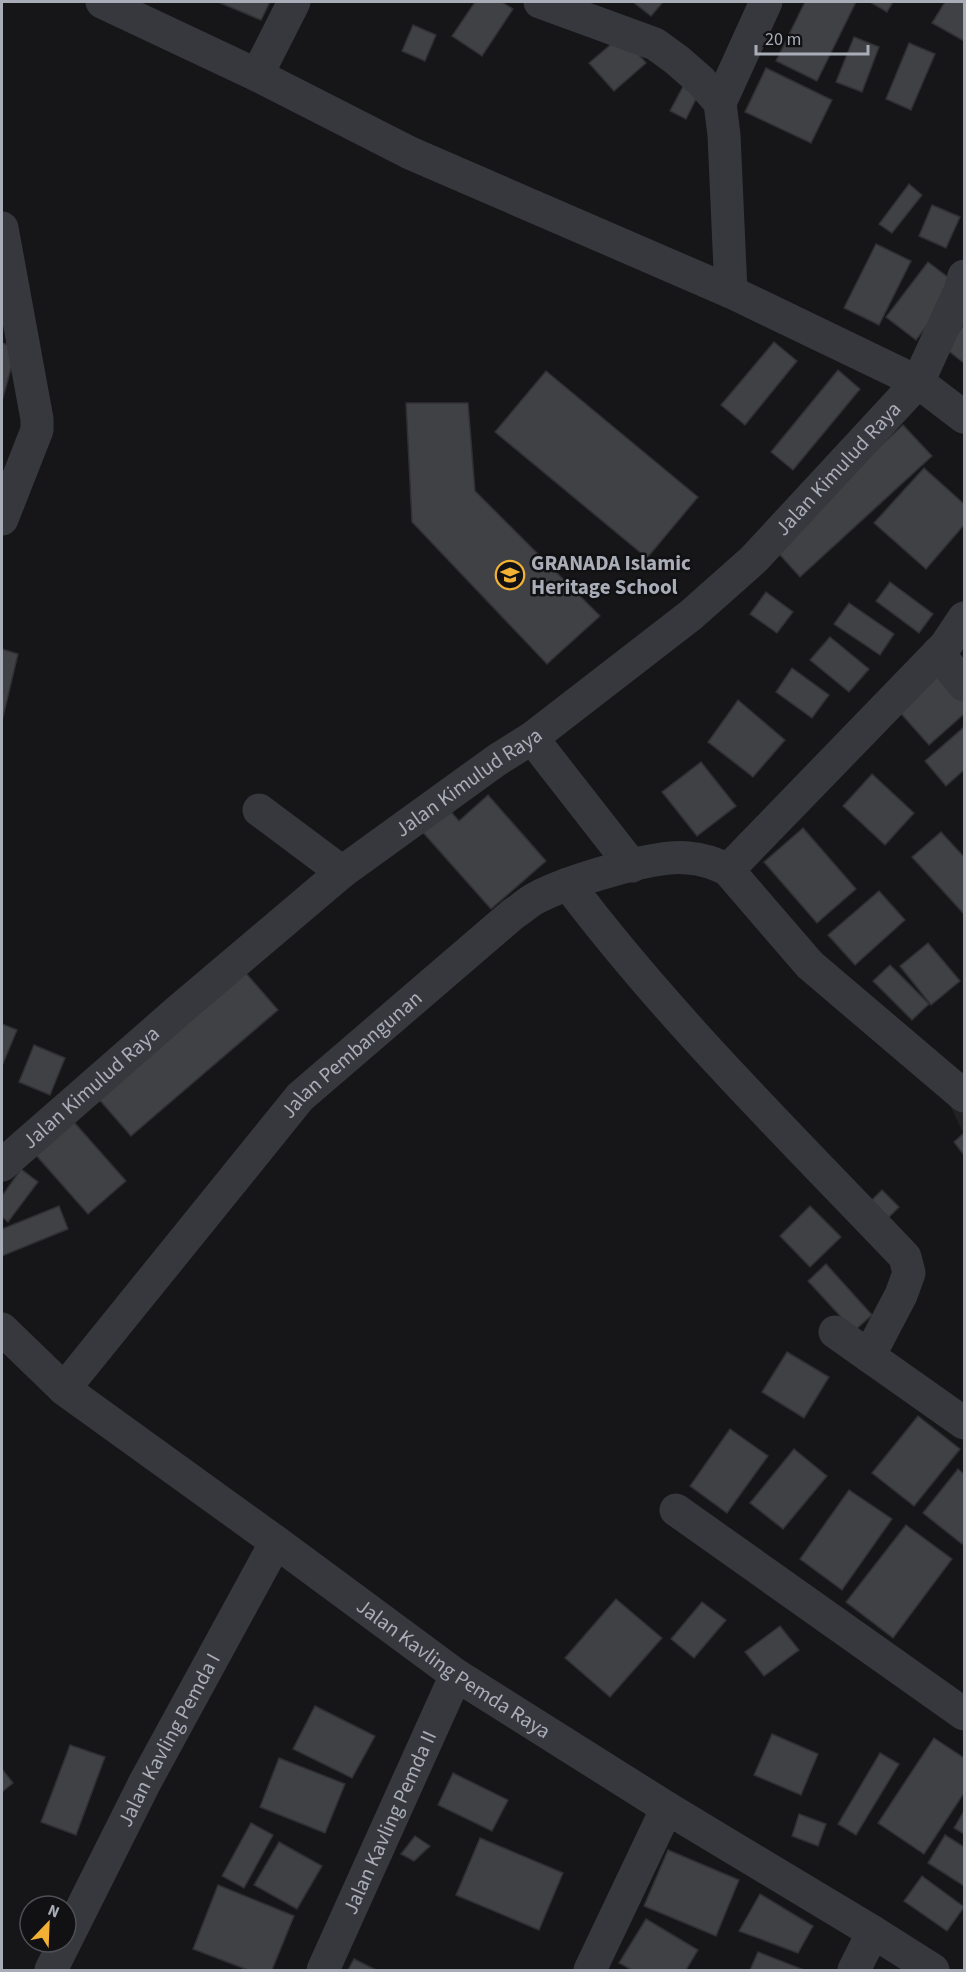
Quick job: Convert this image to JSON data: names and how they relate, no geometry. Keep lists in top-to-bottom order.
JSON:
{
  "streets": {
    "street": [
      "Jalan Kimulud Raya",
      "Jalan Pembangunan",
      "Jalan Kavling Pemda Raya",
      "Jalan Kavling Pemda I",
      "Jalan Kavling Pemda II"
    ]
  },
  "crossings": [
    ["Jalan Pembangunan", "Jalan Kavling Pemda Raya"],
    ["Jalan Kavling Pemda Raya", "Jalan Kavling Pemda I"],
    ["Jalan Kavling Pemda Raya", "Jalan Kavling Pemda II"]
  ],
  "places": {
    "school or university": ["GRANADA Islamic Heritage School"]
  },
  "scale_bar": "20 m",
  "north": "top right"
}
